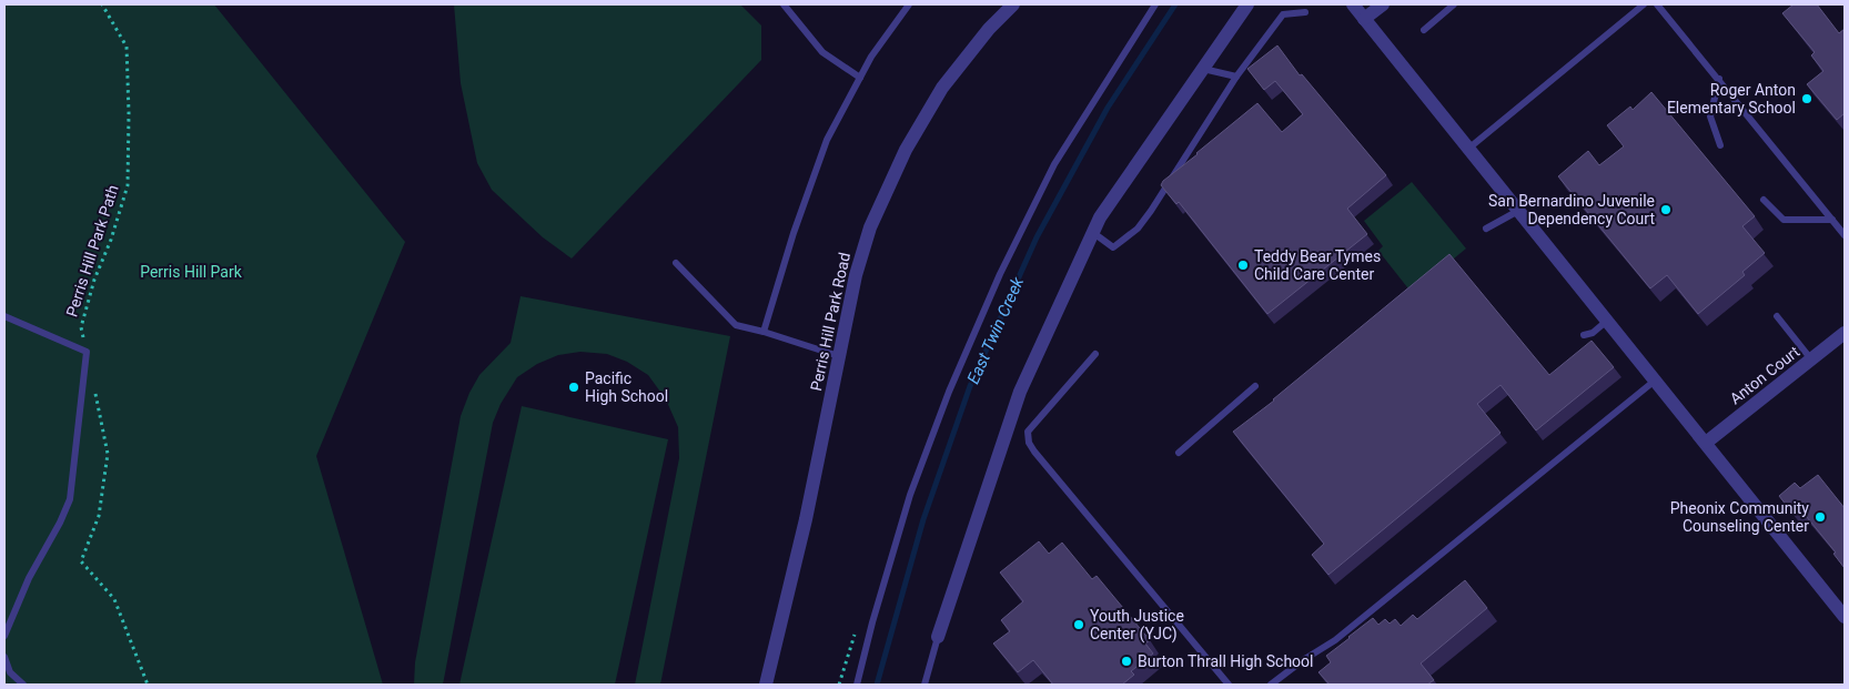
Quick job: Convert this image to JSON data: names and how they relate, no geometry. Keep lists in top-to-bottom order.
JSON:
{
  "streets": {
    "street": ["Perris Hill Park Road", "Anton Court"],
    "path": ["Perris Hill Park Path"]
  },
  "water": ["East Twin Creek"],
  "parks": ["Perris Hill Park"],
  "places": [
    "Roger Anton Elementary School",
    "San Bernardino Juvenile Dependency Court",
    "Teddy Bear Tymes Child Care Center",
    "Pacific High School",
    "Pheonix Community Counseling Center",
    "Youth Justice Center (YJC)",
    "Burton Thrall High School"
  ]
}
